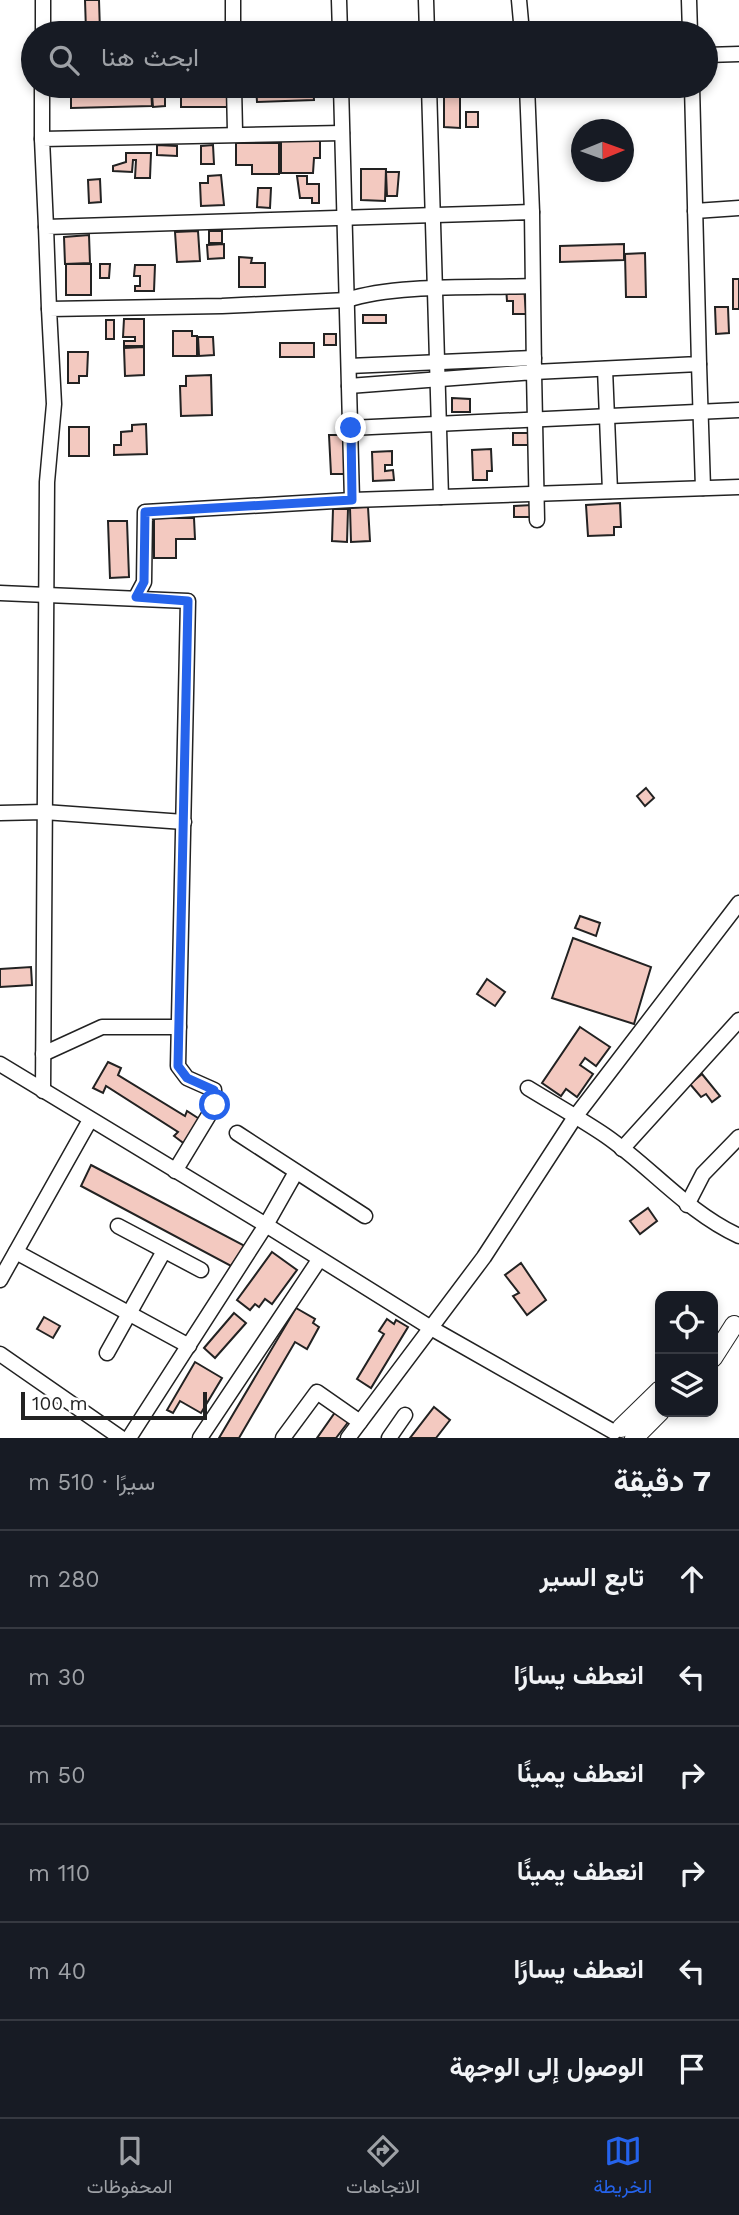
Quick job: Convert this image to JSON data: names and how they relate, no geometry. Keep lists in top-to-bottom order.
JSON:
{
  "scale_bar": "100 m",
  "north": "right",
  "page": {
    "search": "ابحث هنا",
    "scale": "100 m",
    "heading": ["7 دقيقة", "سيرًا · 510 m"],
    "list": [
      ["تابع السير", "280 m"],
      ["انعطف يسارًا", "30 m"],
      ["انعطف يمينًا", "50 m"],
      ["انعطف يمينًا", "110 m"],
      ["انعطف يسارًا", "40 m"],
      "الوصول إلى الوجهة"
    ],
    "nav": ["الخريطة", "الاتجاهات", "المحفوظات"]
  }
}
